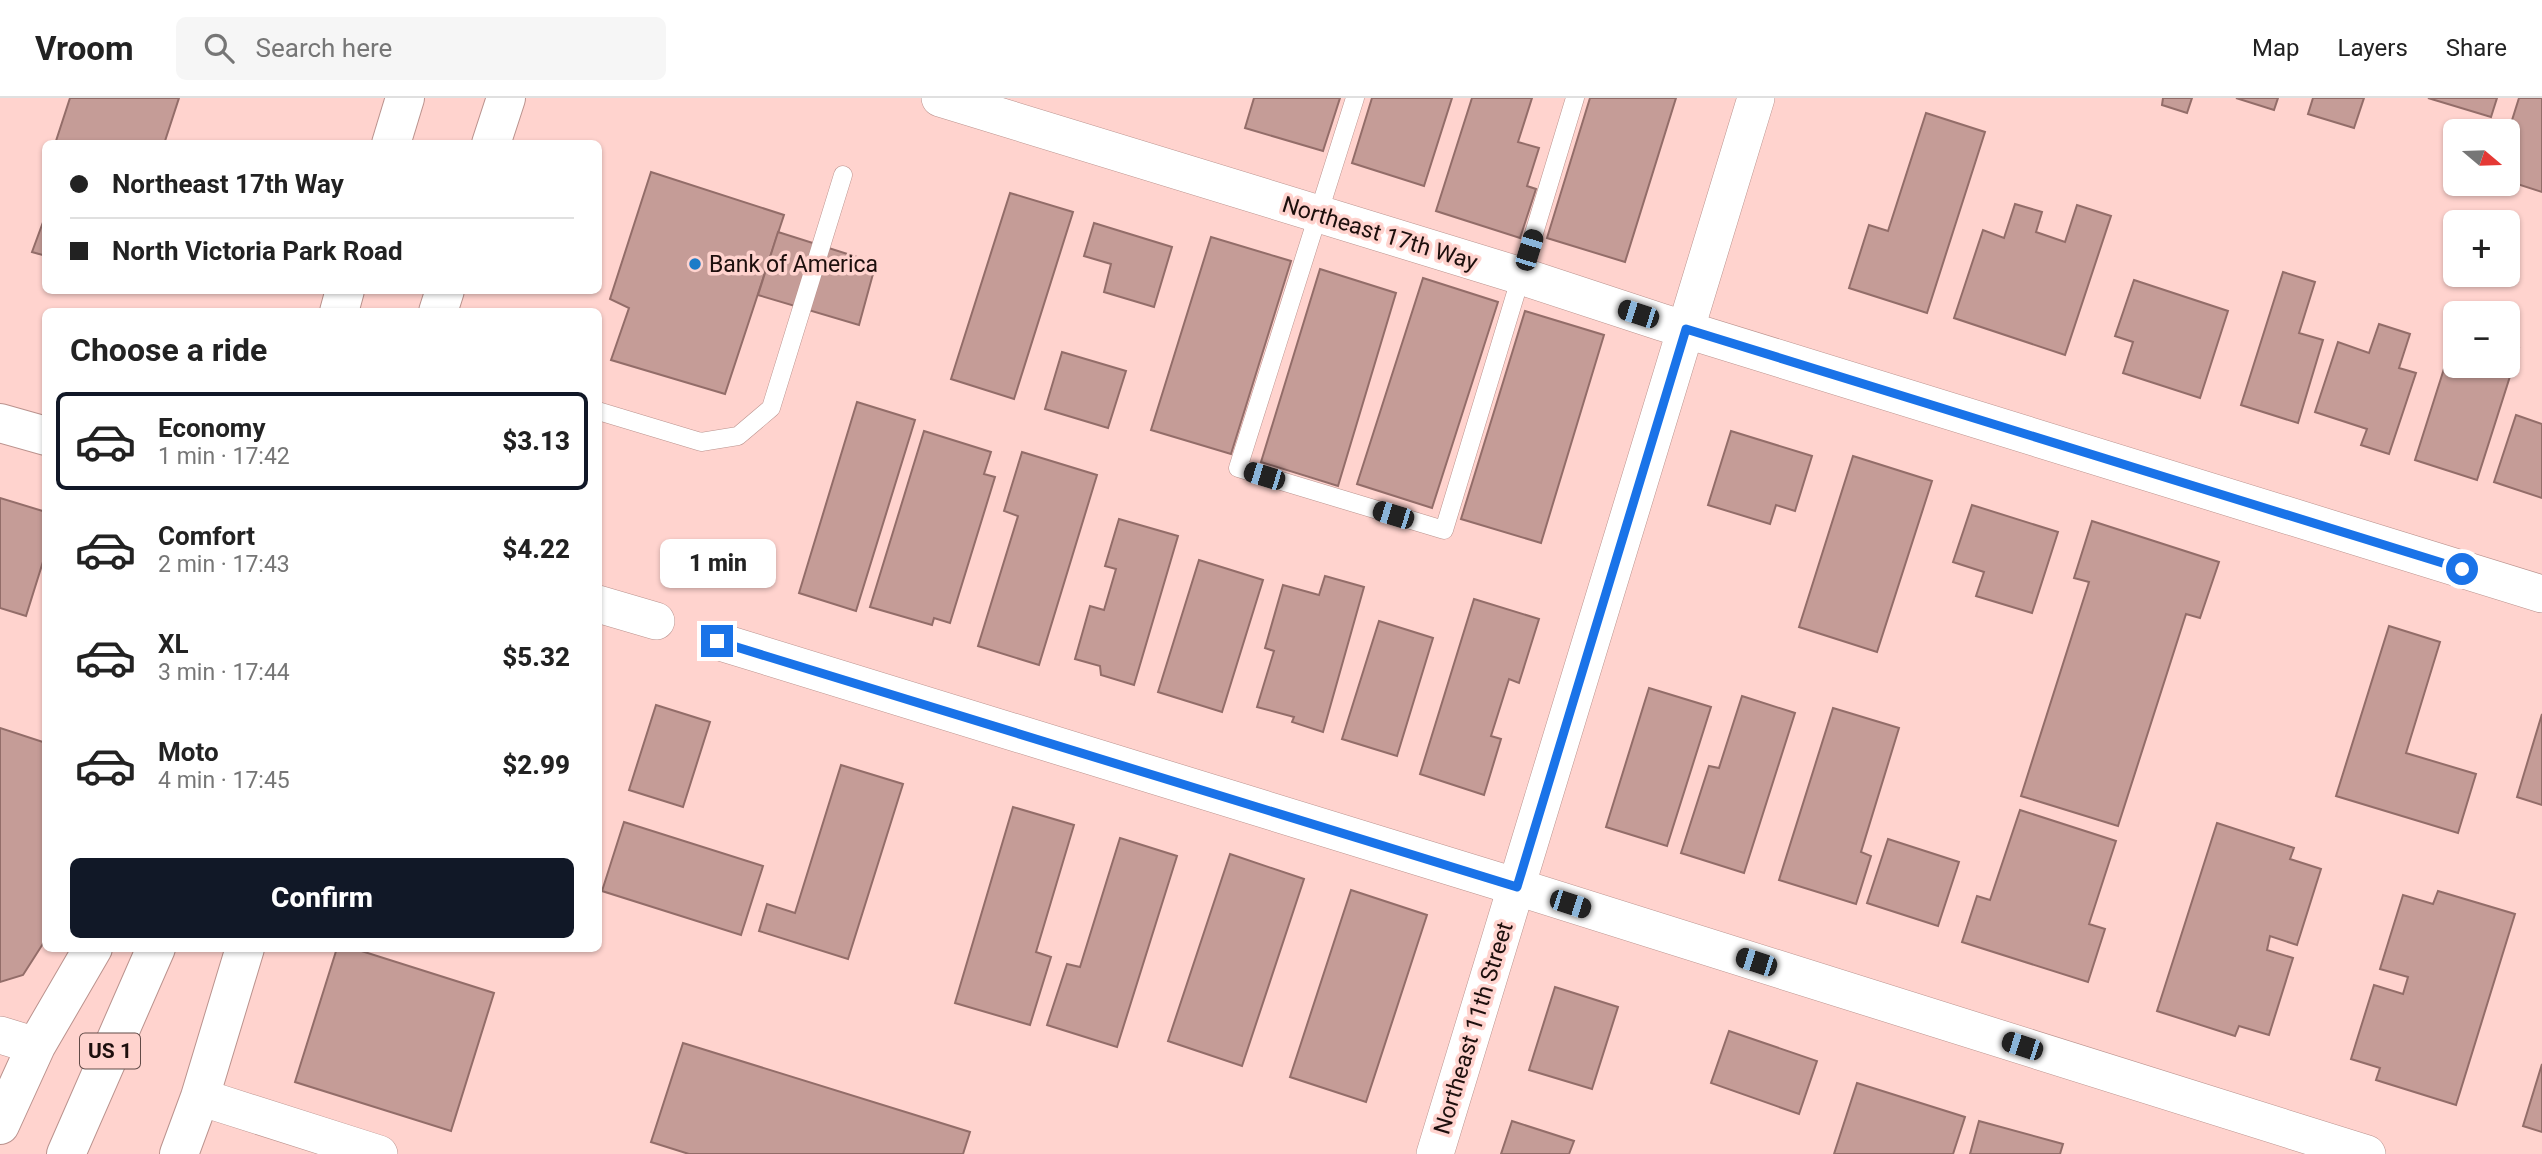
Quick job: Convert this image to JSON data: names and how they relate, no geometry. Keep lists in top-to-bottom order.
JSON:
{
  "streets": {
    "main road": ["US 1"],
    "street": ["Northeast 17th Way", "Northeast 11th Street"]
  },
  "crossings": [
    ["Northeast 17th Way", "Northeast 11th Street"]
  ],
  "places": ["Bank of America"],
  "north": "right",
  "page": {
    "header": "Vroom",
    "search": "Search here",
    "nav": ["Map", "Layers", "Share"],
    "map_buttons": ["+", "−"],
    "banner": ["Northeast 17th Way", "North Victoria Park Road"],
    "heading": "Choose a ride",
    "list": [
      {
        "name": "Economy",
        "note": "1 min · 17:42",
        "value": "$3.13"
      },
      {
        "name": "Comfort",
        "note": "2 min · 17:43",
        "value": "$4.22"
      },
      {
        "name": "XL",
        "note": "3 min · 17:44",
        "value": "$5.32"
      },
      {
        "name": "Moto",
        "note": "4 min · 17:45",
        "value": "$2.99"
      }
    ],
    "bubble": "1 min",
    "buttons": "Confirm"
  }
}
